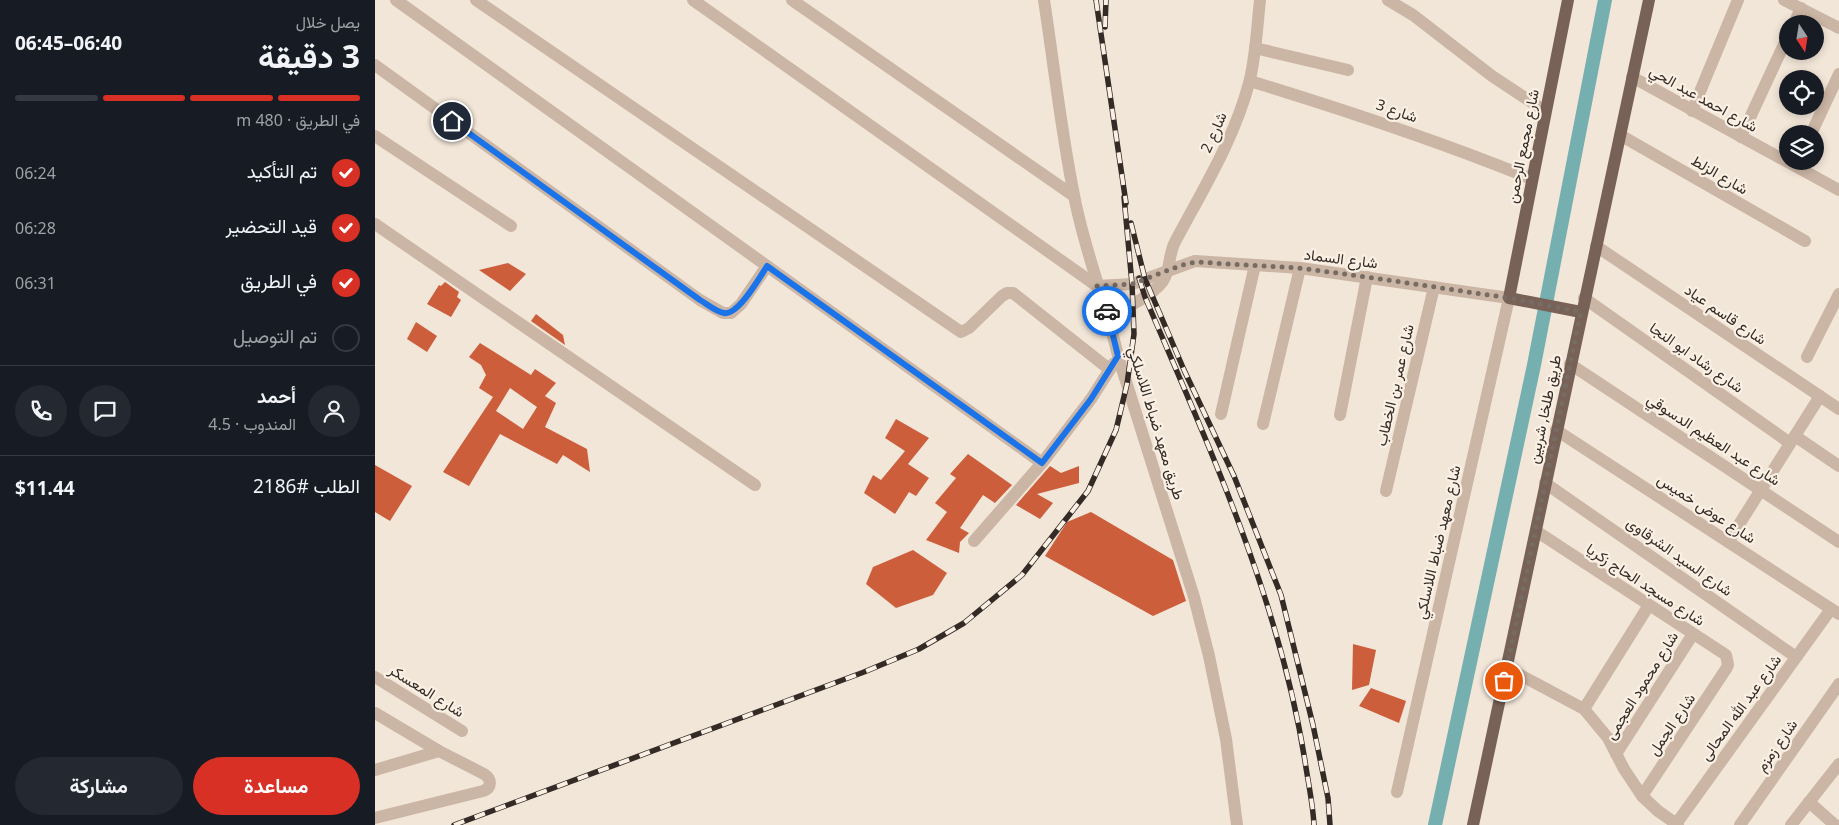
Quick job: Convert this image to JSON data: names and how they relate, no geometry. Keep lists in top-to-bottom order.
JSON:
{
  "streets": {
    "main road": ["شارع مجمع الرحمن", "طريق طلخا, شربين"],
    "street": [
      "شارع احمد عبد الحي",
      "شارع 3",
      "شارع 2",
      "شارع الزلط",
      "شارع السماد",
      "شارع قاسم عياد",
      "شارع رشاد ابو النجا",
      "شارع عمر بن الخطاب",
      "طريق معهد ضباط اللاسلكي",
      "شارع عبد العظيم الدسوقي",
      "شارع عوض خميس",
      "شارع معهد ضباط اللاسلكي",
      "شارع السيد الشرقاوى",
      "شارع مسجد الحاج زكريا",
      "شارع محمود العجمى",
      "شارع المعسكر",
      "شارع عبد الله المحالى",
      "شارع الجمل",
      "شارع زمزم"
    ]
  },
  "crossings": [
    ["شارع احمد عبد الحي", "طريق طلخا, شربين"],
    ["شارع 3", "شارع 2"],
    ["شارع 3", "شارع مجمع الرحمن"],
    ["شارع 2", "شارع السماد"],
    ["شارع مجمع الرحمن", "شارع السماد"],
    ["شارع مجمع الرحمن", "شارع معهد ضباط اللاسلكي"],
    ["شارع الزلط", "طريق طلخا, شربين"],
    ["شارع السماد", "شارع عمر بن الخطاب"],
    ["شارع السماد", "طريق معهد ضباط اللاسلكي"],
    ["شارع السماد", "شارع معهد ضباط اللاسلكي"],
    ["شارع قاسم عياد", "طريق طلخا, شربين"],
    ["شارع رشاد ابو النجا", "طريق طلخا, شربين"],
    ["طريق طلخا, شربين", "شارع عبد العظيم الدسوقي"],
    ["طريق طلخا, شربين", "شارع عوض خميس"],
    ["طريق طلخا, شربين", "شارع السيد الشرقاوى"],
    ["طريق طلخا, شربين", "شارع مسجد الحاج زكريا"],
    ["شارع عوض خميس", "شارع عبد الله المحالى"],
    ["شارع السيد الشرقاوى", "شارع عبد الله المحالى"],
    ["شارع مسجد الحاج زكريا", "شارع محمود العجمى"],
    ["شارع مسجد الحاج زكريا", "شارع الجمل"]
  ],
  "north": "bottom",
  "page": {
    "heading": ["3 دقيقة", "يصل خلال", "06:40–06:45"],
    "panel": [
      "أحمد",
      "المندوب · 4.5",
      "الطلب #2186",
      "$11.44"
    ],
    "bar": "في الطريق · 480 m",
    "list": [
      ["تم التأكيد", "06:24"],
      ["قيد التحضير", "06:28"],
      ["في الطريق", "06:31"],
      "تم التوصيل"
    ],
    "buttons": ["مساعدة", "مشاركة"]
  }
}
